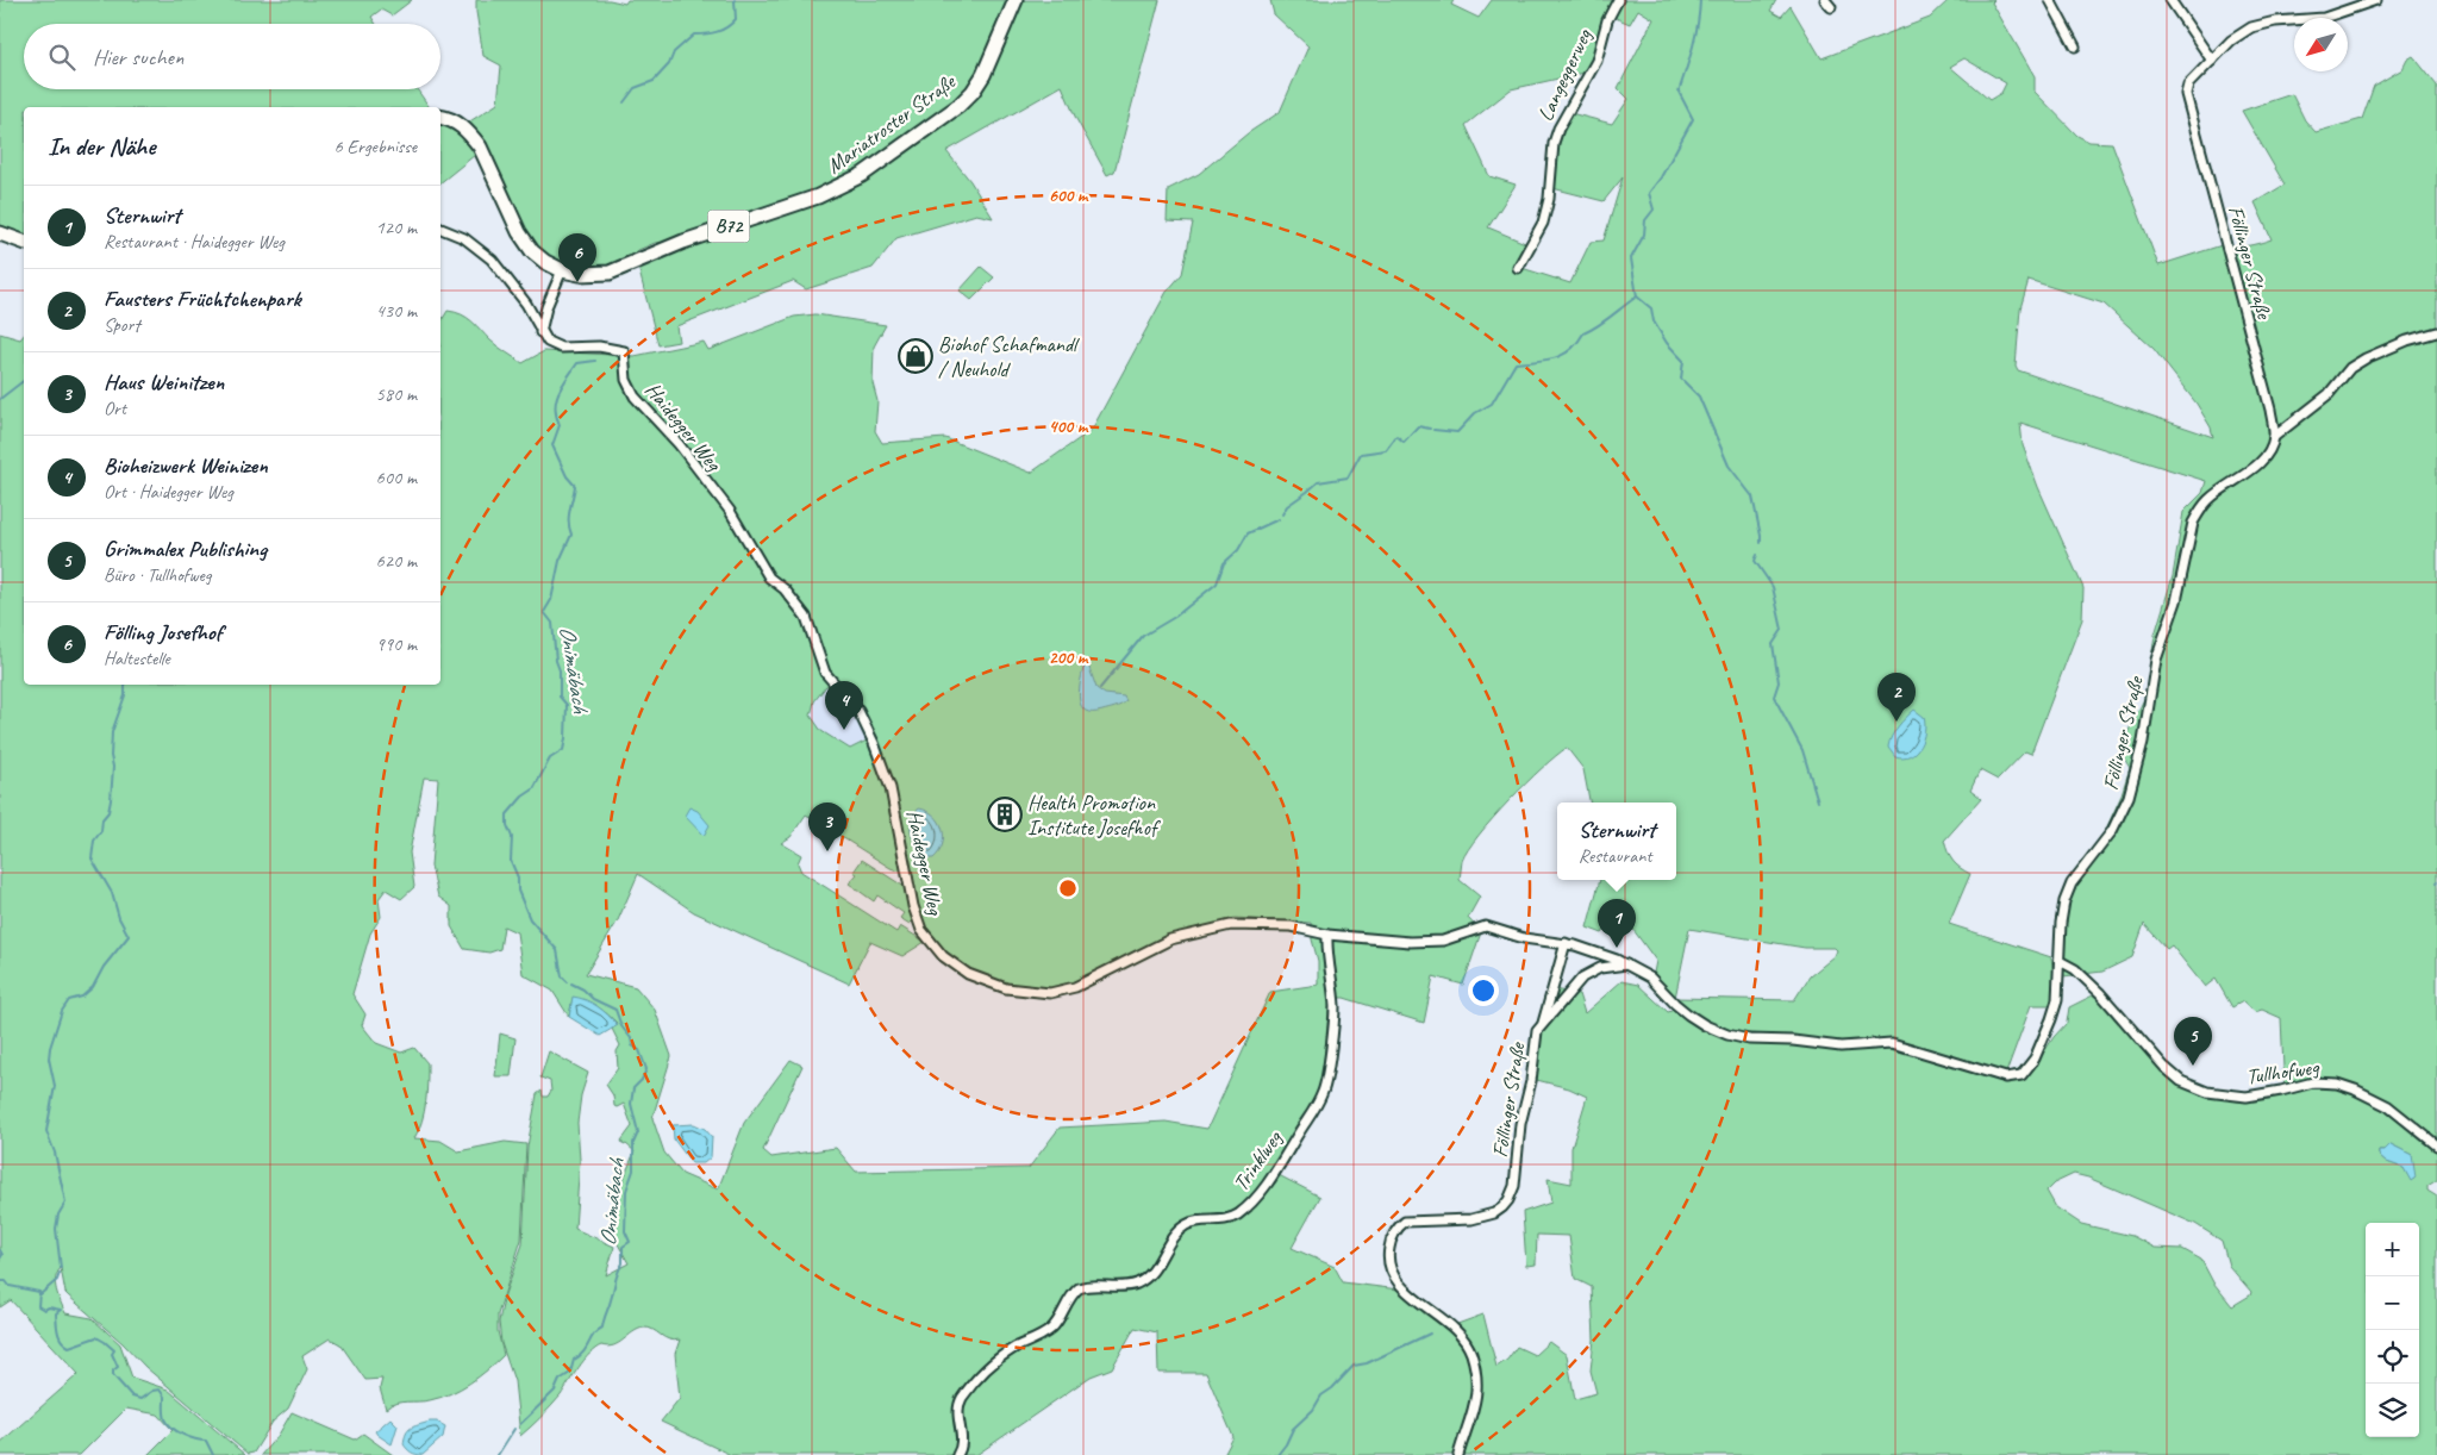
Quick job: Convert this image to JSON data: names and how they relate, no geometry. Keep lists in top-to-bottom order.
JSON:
{
  "streets": {
    "main road": ["Mariatroster Straße", "B72"],
    "street": [
      "Langeggerweg",
      "Föllinger Straße",
      "Haidegger Weg",
      "Tullhofweg",
      "Trinklweg"
    ]
  },
  "crossings": [
    ["Föllinger Straße", "Haidegger Weg"],
    ["Föllinger Straße", "Tullhofweg"],
    ["Haidegger Weg", "Trinklweg"]
  ],
  "water": ["Onimäbach"],
  "places": {
    "shop": ["Biohof Schafmandl / Neuhold"],
    "building": ["Health Promotion Institute Josefhof"]
  },
  "north": "bottom left",
  "page": {
    "search": "Hier suchen",
    "heading": ["In der Nähe", "6 Ergebnisse"],
    "list": [
      {
        "mark": "1",
        "name": "Sternwirt",
        "note": "Restaurant · Haidegger Weg",
        "value": "120 m"
      },
      {
        "mark": "2",
        "name": "Fausters Früchtchenpark",
        "note": "Sport",
        "value": "430 m"
      },
      {
        "mark": "3",
        "name": "Haus Weinitzen",
        "note": "Ort",
        "value": "580 m"
      },
      {
        "mark": "4",
        "name": "Bioheizwerk Weinizen",
        "note": "Ort · Haidegger Weg",
        "value": "600 m"
      },
      {
        "mark": "5",
        "name": "Grimmalex Publishing",
        "note": "Büro · Tullhofweg",
        "value": "620 m"
      },
      {
        "mark": "6",
        "name": "Fölling Josefhof",
        "note": "Haltestelle",
        "value": "990 m"
      }
    ],
    "pins": [
      "6",
      "2",
      "4",
      "3",
      "1",
      "5"
    ],
    "popup": ["Sternwirt", "Restaurant"],
    "map_buttons": ["+", "−"]
  },
  "rings": ["600 m", "400 m", "200 m"]
}
